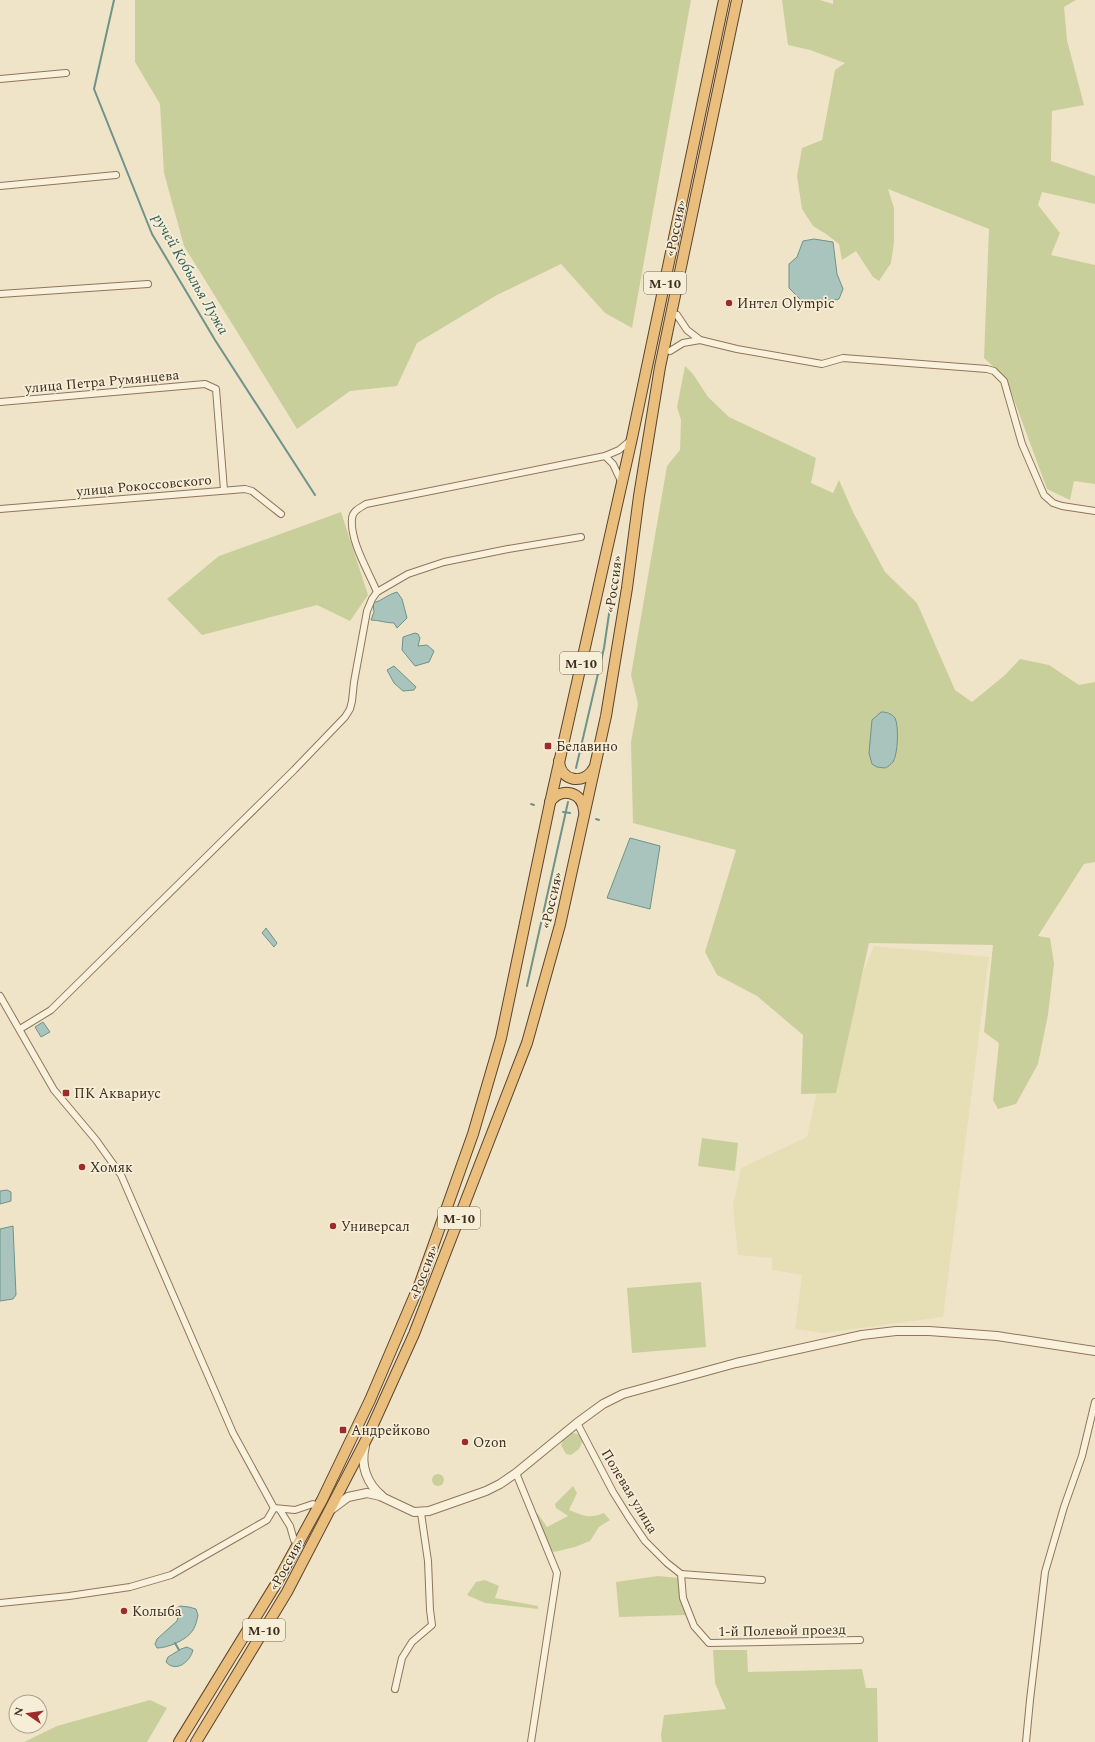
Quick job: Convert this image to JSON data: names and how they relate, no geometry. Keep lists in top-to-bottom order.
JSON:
{
  "streets": {
    "highway": ["«Россия»", "М-10"],
    "street": [
      "улица Петра Румянцева",
      "улица Рокоссовского",
      "Полевая улица",
      "1-й Полевой проезд"
    ]
  },
  "crossings": [
    ["улица Петра Румянцева", "улица Рокоссовского"],
    ["Полевая улица", "1-й Полевой проезд"]
  ],
  "water": ["ручей Кобылья Лужа"],
  "places": {
    "other": [
      "Интел Olympic",
      "Хомяк",
      "Универсал",
      "Ozon",
      "Колыба"
    ],
    "transit": ["Белавино", "ПК Аквариус", "Андрейково"]
  },
  "north": "left"
}
